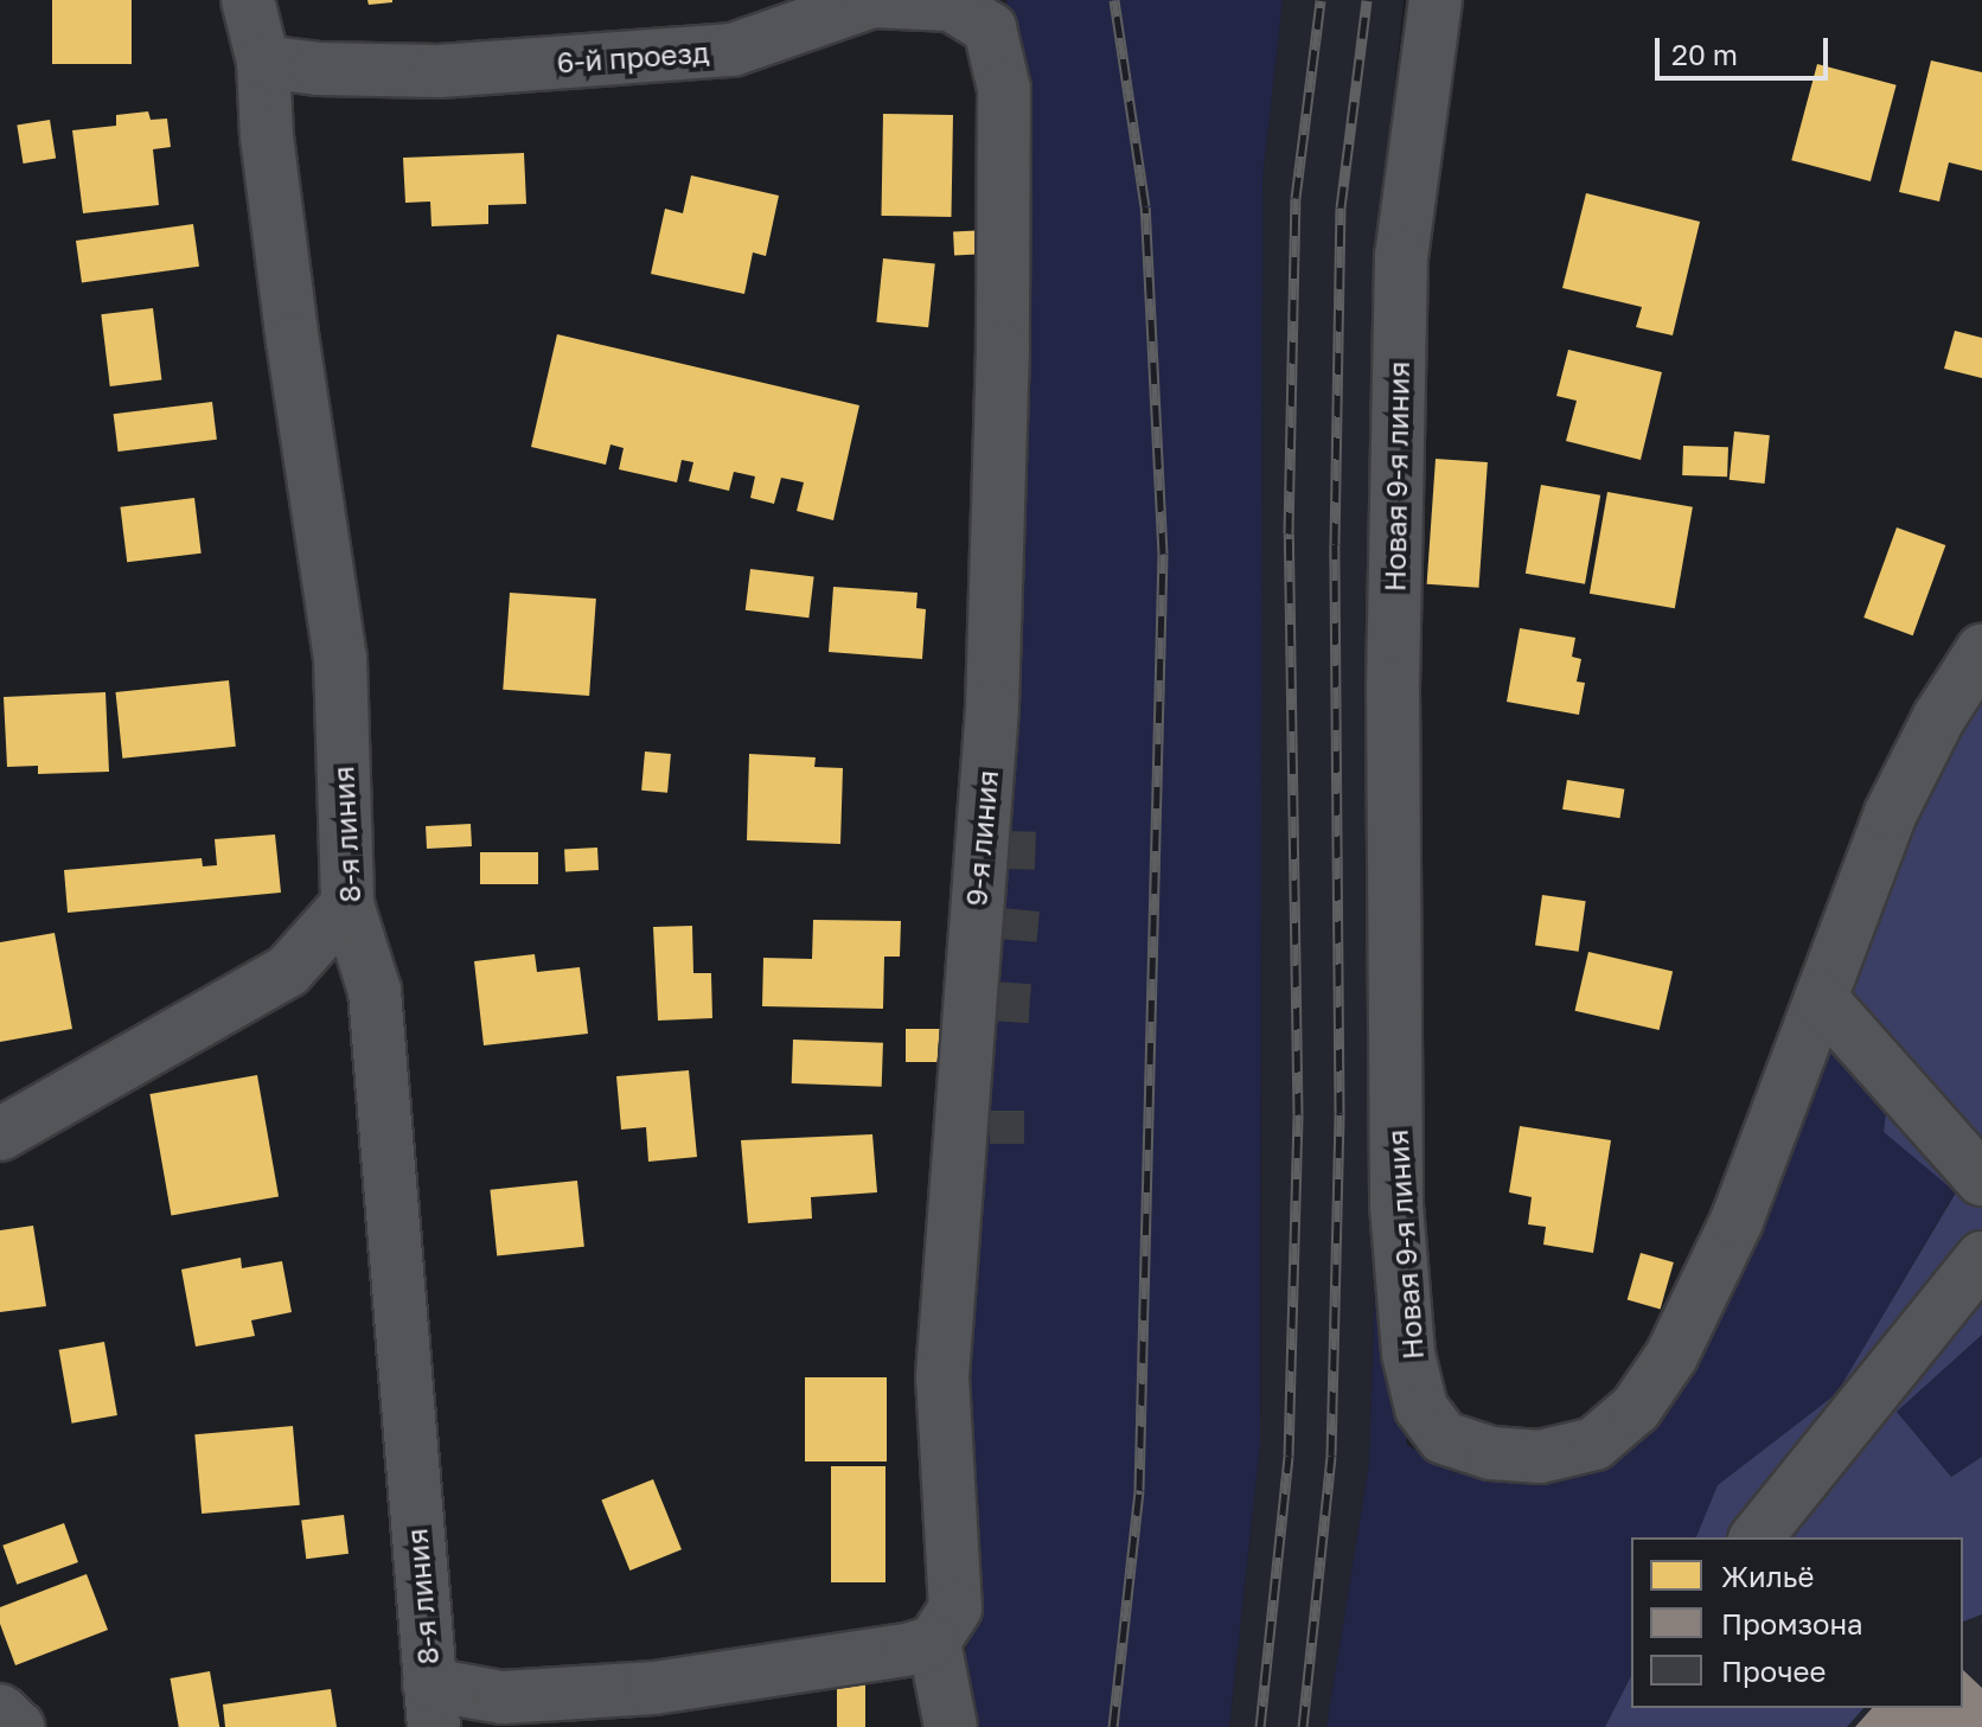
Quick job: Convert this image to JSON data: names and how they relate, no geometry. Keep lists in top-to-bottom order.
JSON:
{
  "streets": {
    "street": [
      "6-й проезд",
      "Новая 9-я линия",
      "8-я линия",
      "9-я линия"
    ]
  },
  "crossings": [
    ["6-й проезд", "8-я линия"],
    ["6-й проезд", "9-я линия"]
  ],
  "legend": ["Жильё", "Промзона", "Прочее"],
  "scale_bar": "20 m"
}
